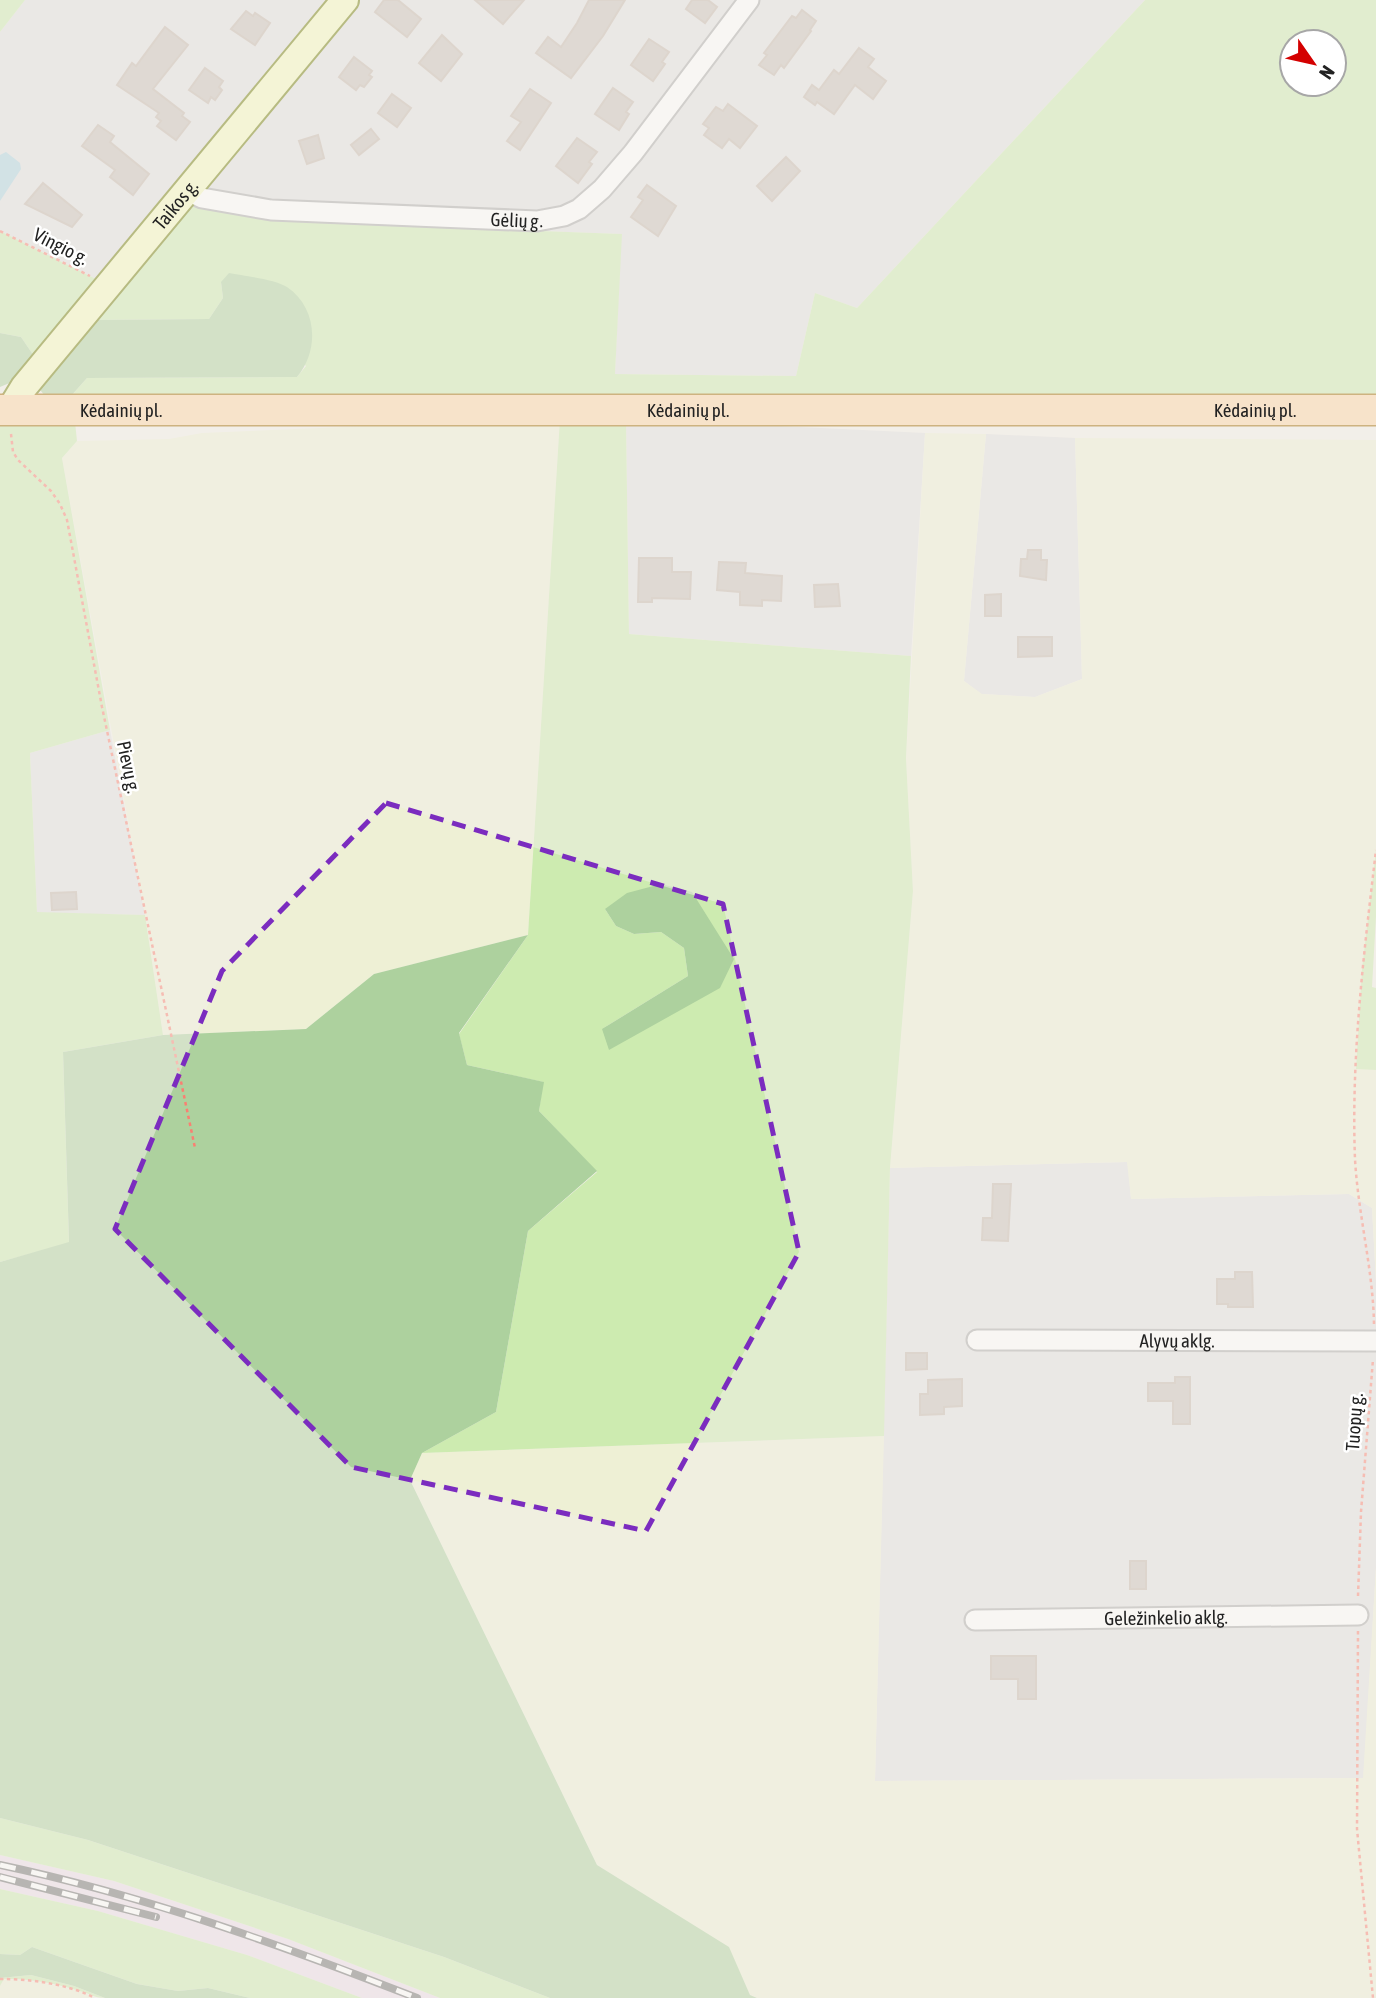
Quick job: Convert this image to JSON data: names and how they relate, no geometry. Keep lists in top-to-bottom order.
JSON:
{
  "streets": {
    "main road": ["Taikos g.", "Kėdainių pl."],
    "street": ["Gėlių g.", "Alyvų aklg.", "Geležinkelio aklg."],
    "path": ["Vingio g.", "Pievų g.", "Tuopų g."]
  },
  "crossings": [
    ["Taikos g.", "Gėlių g."],
    ["Taikos g.", "Vingio g."],
    ["Taikos g.", "Kėdainių pl."],
    ["Taikos g.", "Pievų g."],
    ["Kėdainių pl.", "Pievų g."],
    ["Alyvų aklg.", "Tuopų g."],
    ["Tuopų g.", "Geležinkelio aklg."]
  ],
  "north": "bottom right"
}
